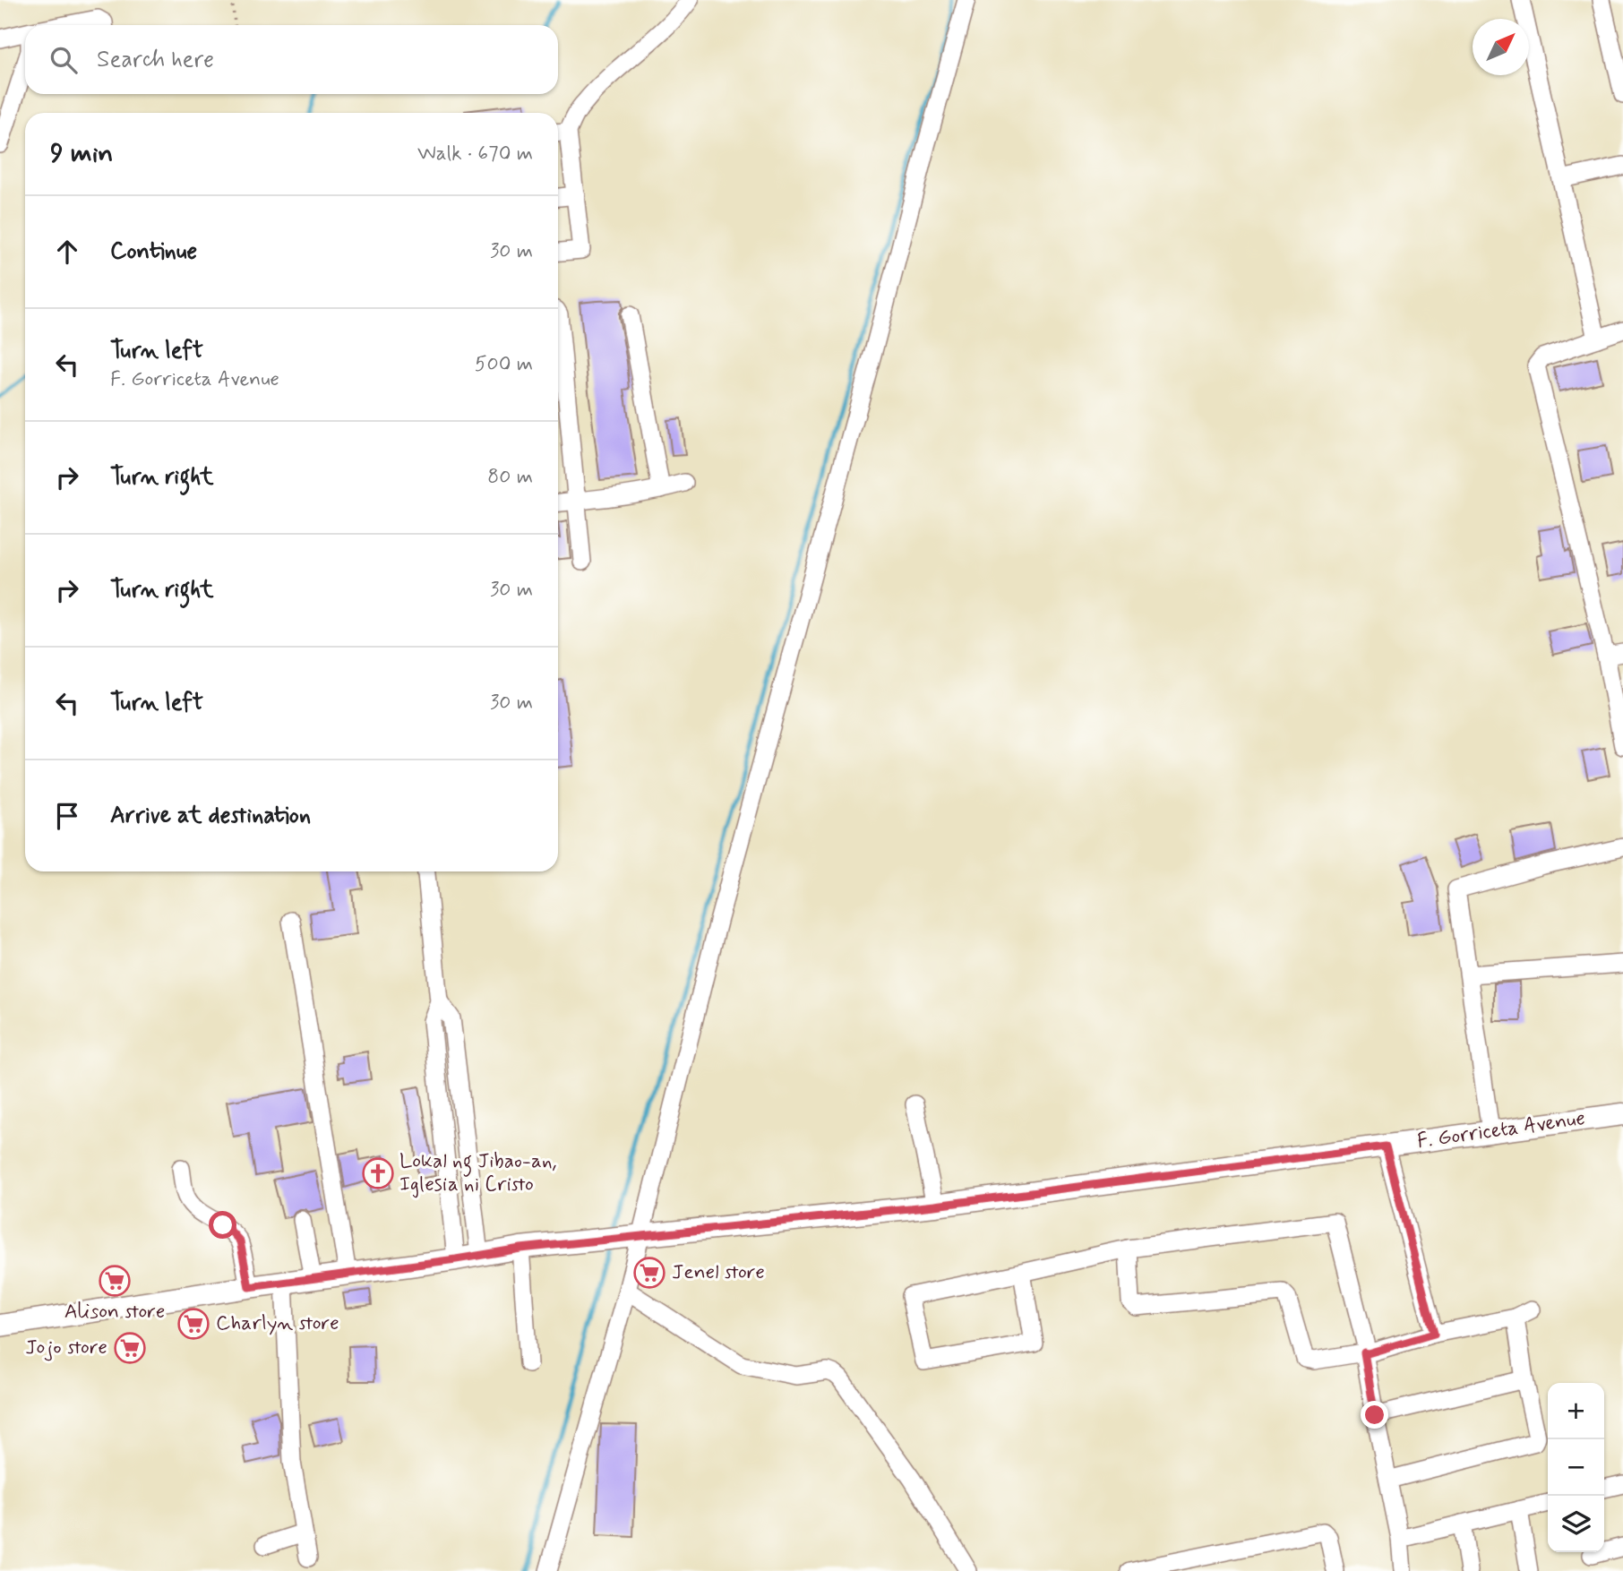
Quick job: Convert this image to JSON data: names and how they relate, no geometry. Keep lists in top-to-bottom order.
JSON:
{
  "streets": {
    "main road": ["F. Gorriceta Avenue"]
  },
  "places": {
    "church": ["Lokal ng Jibao-an, Iglesia ni Cristo"],
    "supermarket": [
      "Jenel store",
      "Alison store",
      "Charlyn store",
      "Jojo store"
    ]
  },
  "north": "top right",
  "page": {
    "search": "Search here",
    "heading": ["9 min", "Walk · 670 m"],
    "list": [
      ["Continue", "30 m"],
      ["Turn left", "F. Gorriceta Avenue", "500 m"],
      ["Turn right", "80 m"],
      ["Turn right", "30 m"],
      ["Turn left", "30 m"],
      "Arrive at destination"
    ],
    "map_buttons": ["+", "−"]
  }
}
